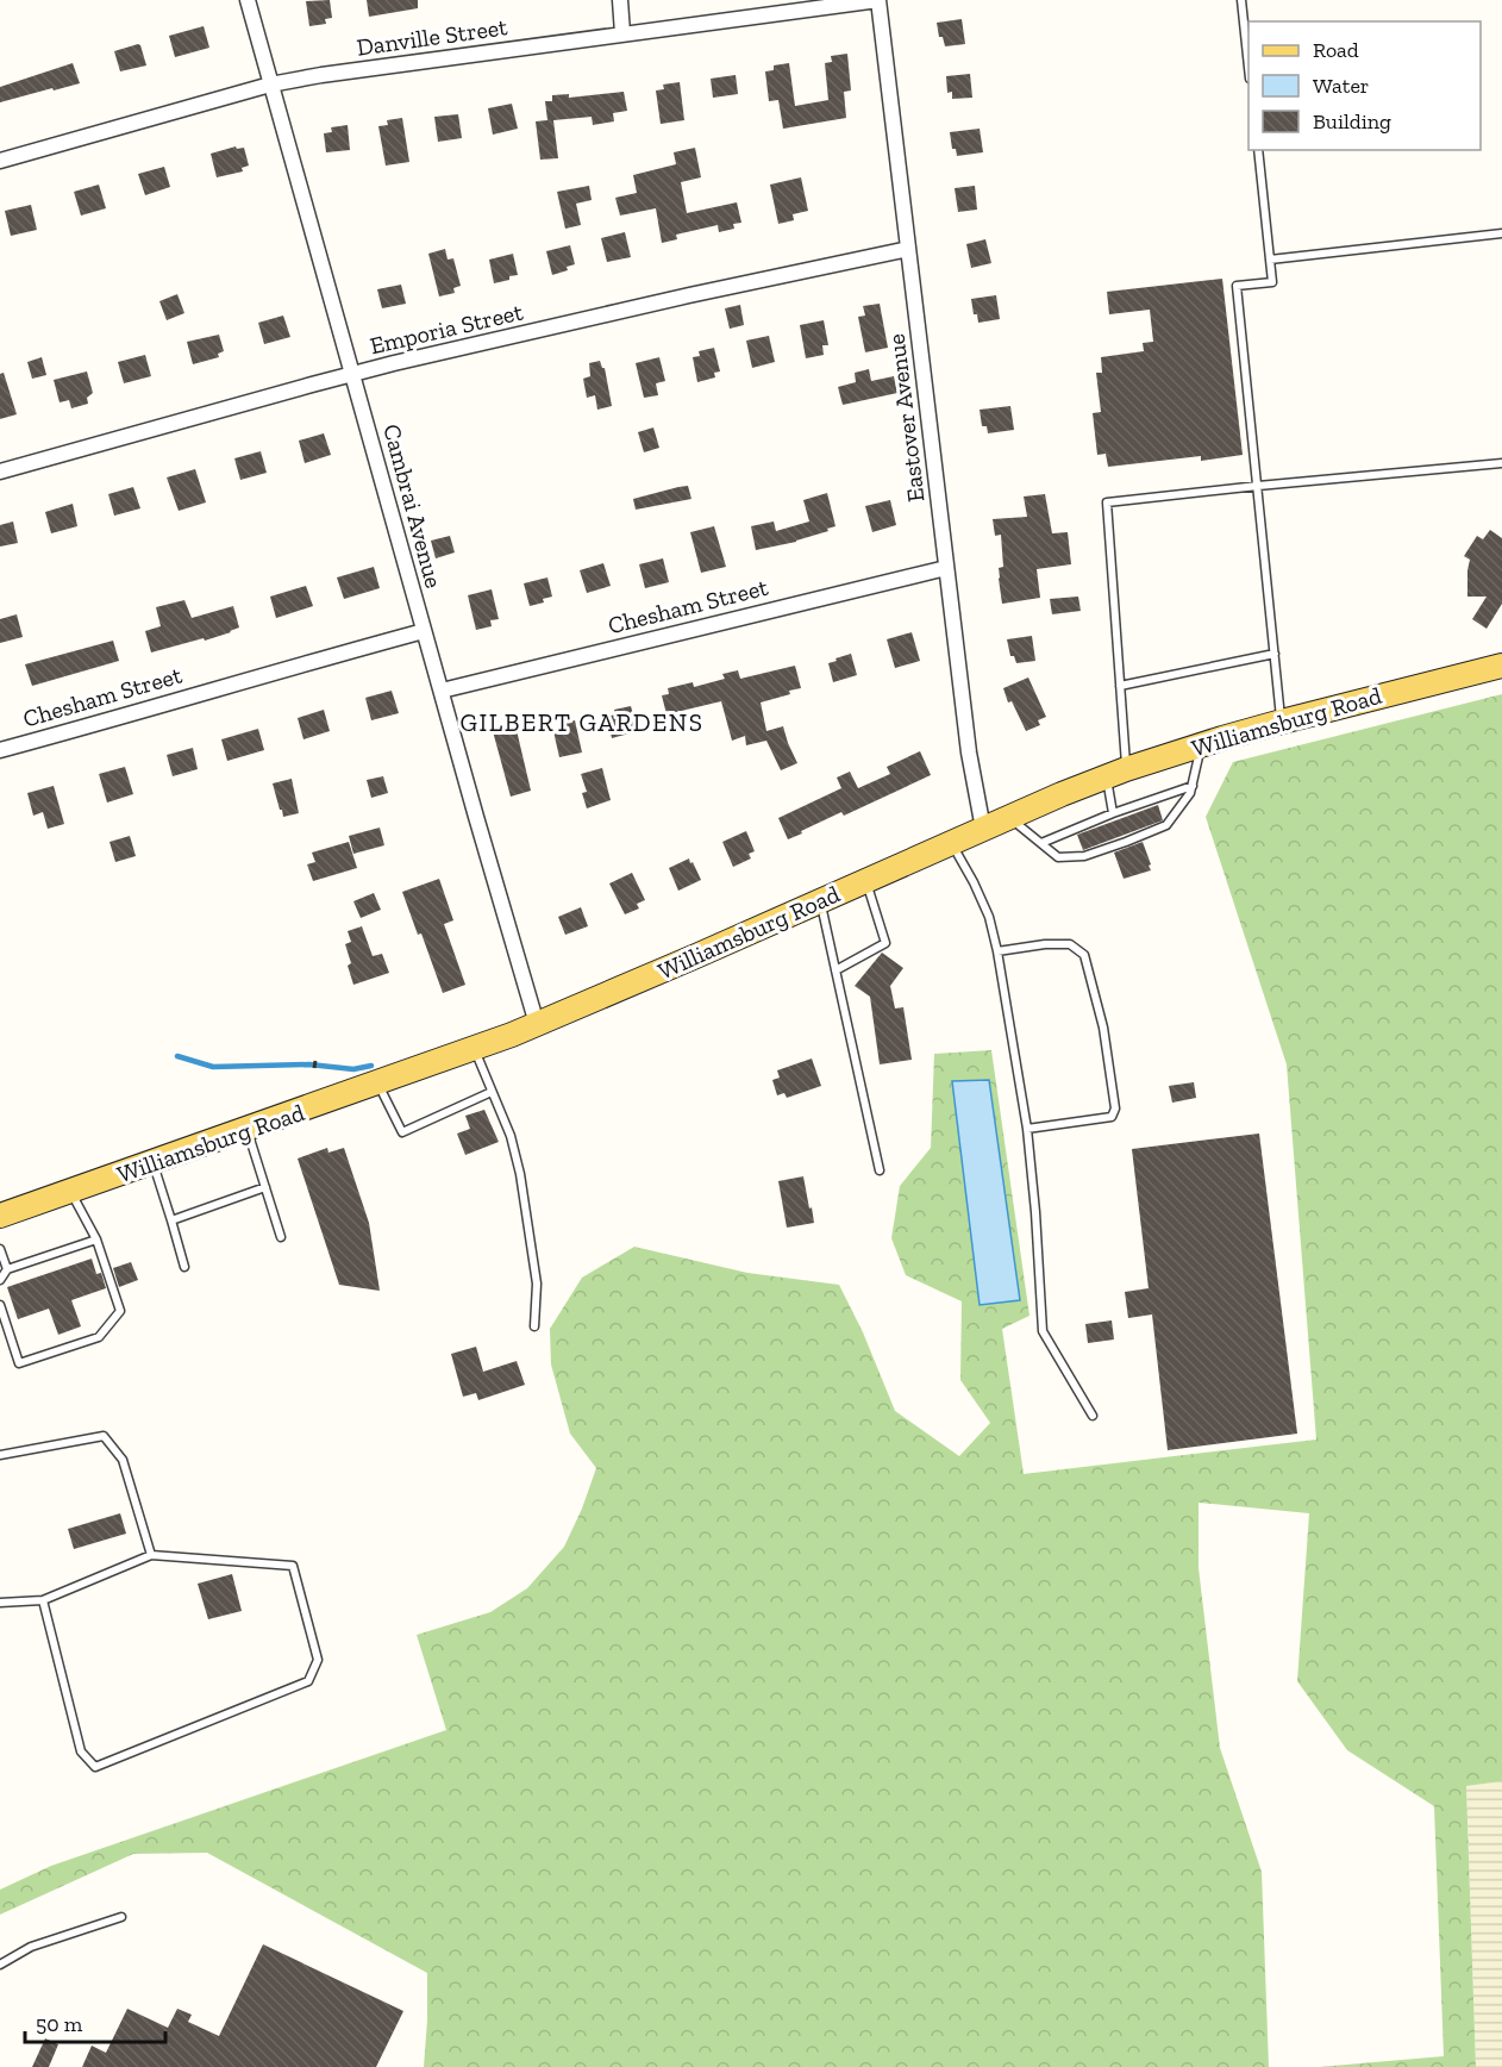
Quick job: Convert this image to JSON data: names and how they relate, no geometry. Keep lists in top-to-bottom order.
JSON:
{
  "streets": {
    "main road": ["Williamsburg Road"],
    "street": [
      "Danville Street",
      "Emporia Street",
      "Eastover Avenue",
      "Cambrai Avenue",
      "Chesham Street"
    ]
  },
  "crossings": [
    ["Danville Street", "Eastover Avenue"],
    ["Danville Street", "Cambrai Avenue"],
    ["Emporia Street", "Eastover Avenue"],
    ["Emporia Street", "Cambrai Avenue"],
    ["Eastover Avenue", "Chesham Street"],
    ["Eastover Avenue", "Williamsburg Road"],
    ["Cambrai Avenue", "Chesham Street"],
    ["Cambrai Avenue", "Williamsburg Road"]
  ],
  "districts": ["GILBERT GARDENS"],
  "legend": ["Road", "Water", "Building"],
  "scale_bar": "50 m"
}
